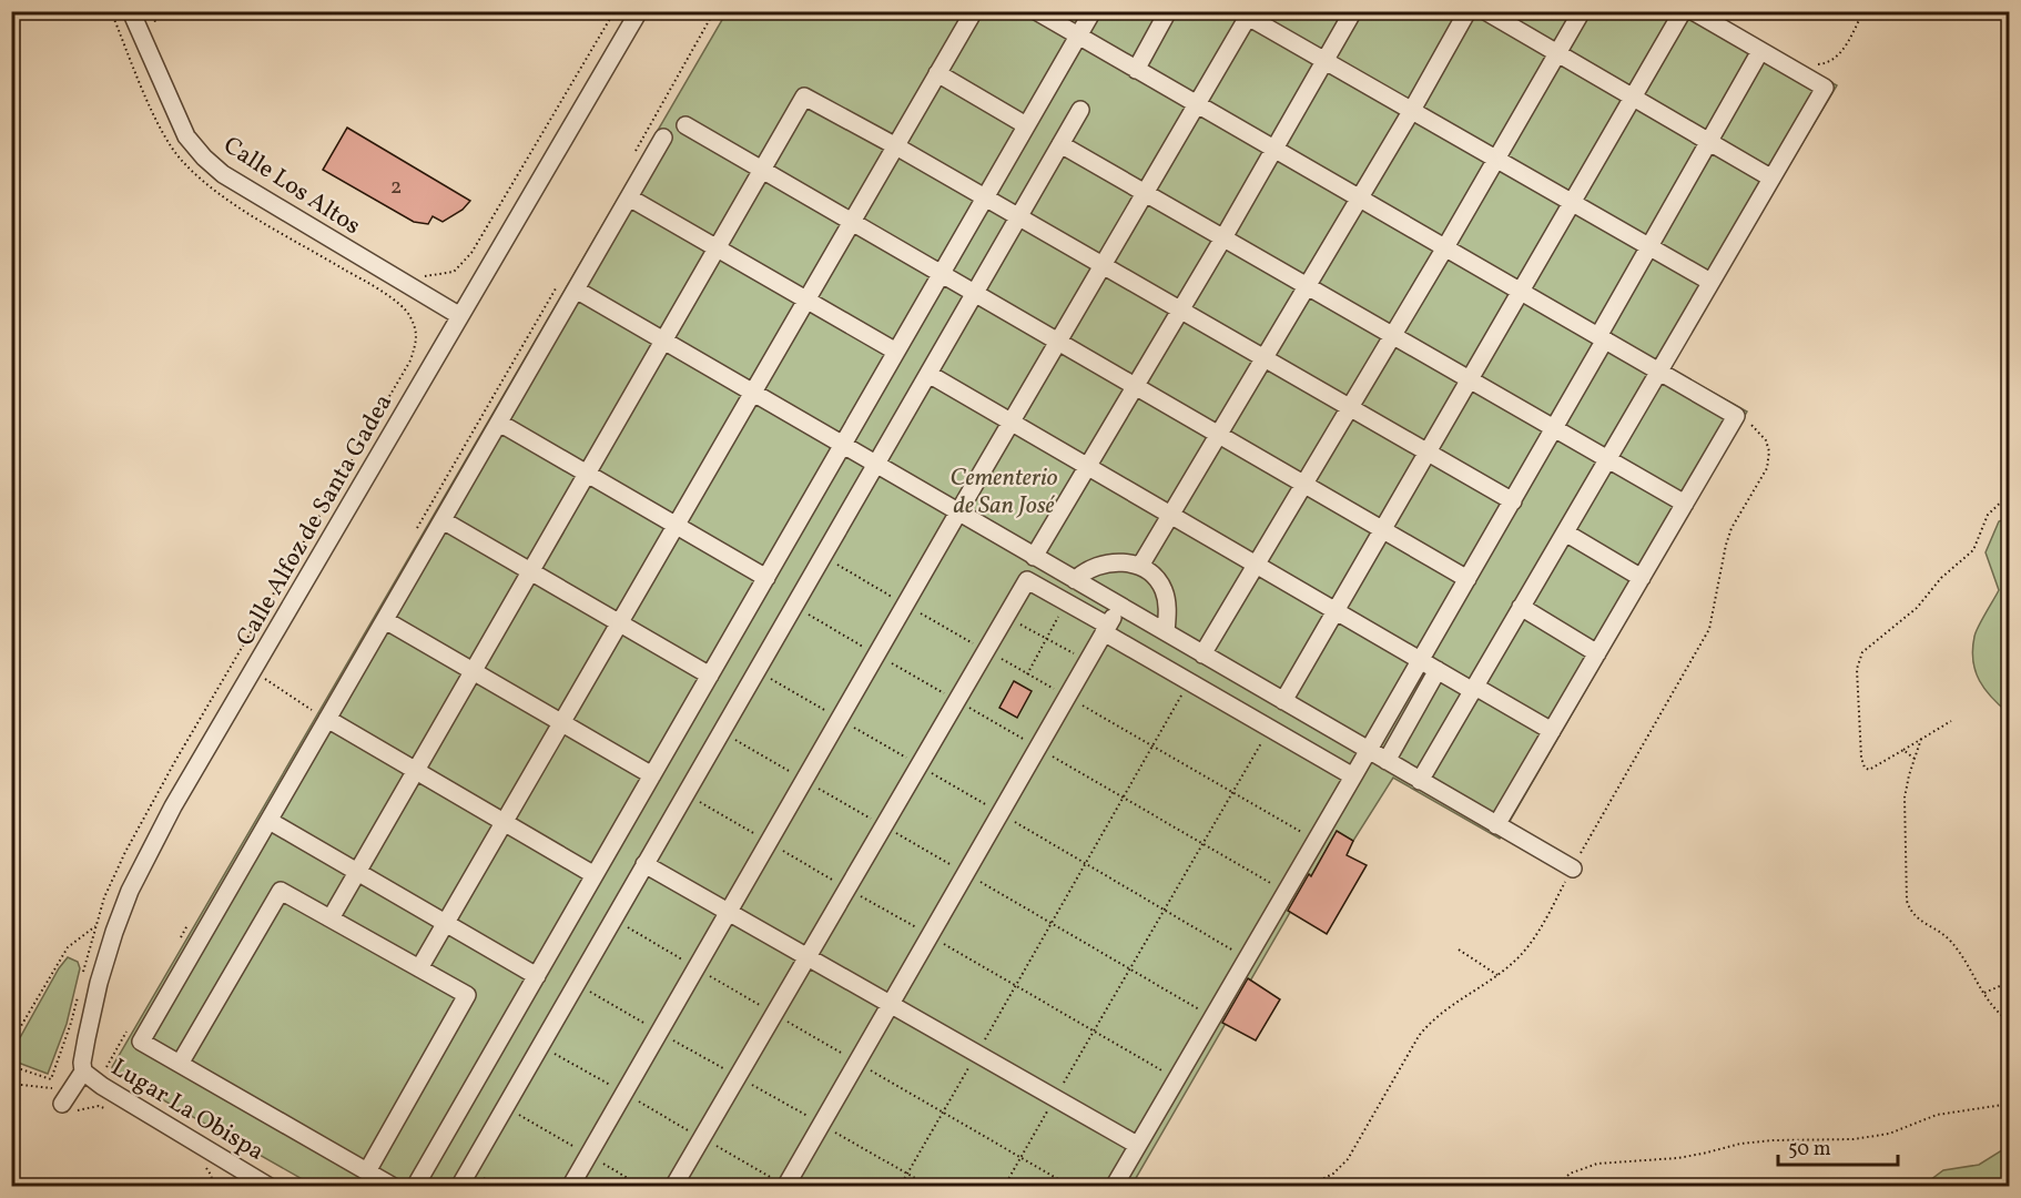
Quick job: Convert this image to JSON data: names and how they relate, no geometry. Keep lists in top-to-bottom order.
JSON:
{
  "streets": {
    "street": ["Calle Los Altos", "Calle Alfoz de Santa Gadea", "Lugar La Obispa"]
  },
  "crossings": [
    ["Calle Los Altos", "Calle Alfoz de Santa Gadea"],
    ["Calle Alfoz de Santa Gadea", "Lugar La Obispa"]
  ],
  "parks": ["Cementerio de San José"],
  "house_numbers": ["2"],
  "scale_bar": "50 m"
}
